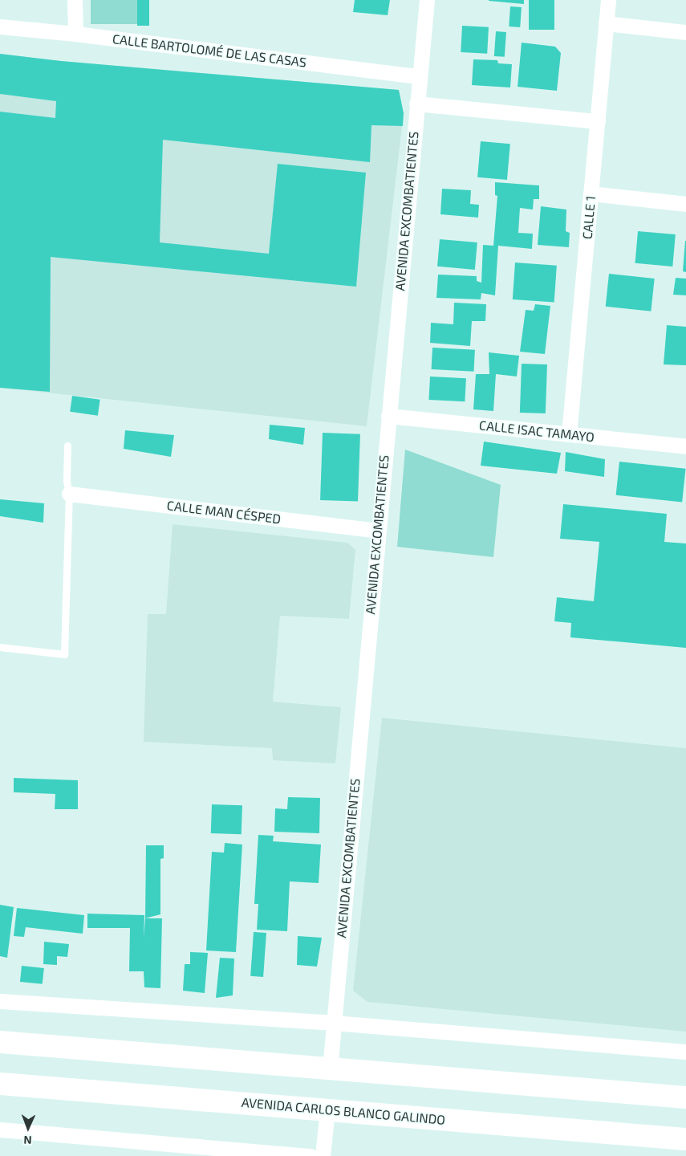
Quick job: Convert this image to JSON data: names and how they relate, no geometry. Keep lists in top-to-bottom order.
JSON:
{
  "streets": {
    "highway": ["AVENIDA CARLOS BLANCO GALINDO"],
    "street": [
      "CALLE BARTOLOMÉ DE LAS CASAS",
      "AVENIDA EXCOMBATIENTES",
      "CALLE 1",
      "CALLE ISAC TAMAYO",
      "CALLE MAN CÉSPED"
    ]
  },
  "crossings": [
    ["CALLE BARTOLOMÉ DE LAS CASAS", "AVENIDA EXCOMBATIENTES"],
    ["AVENIDA EXCOMBATIENTES", "CALLE ISAC TAMAYO"],
    ["AVENIDA EXCOMBATIENTES", "CALLE MAN CÉSPED"],
    ["CALLE 1", "CALLE ISAC TAMAYO"]
  ],
  "north": "bottom"
}
